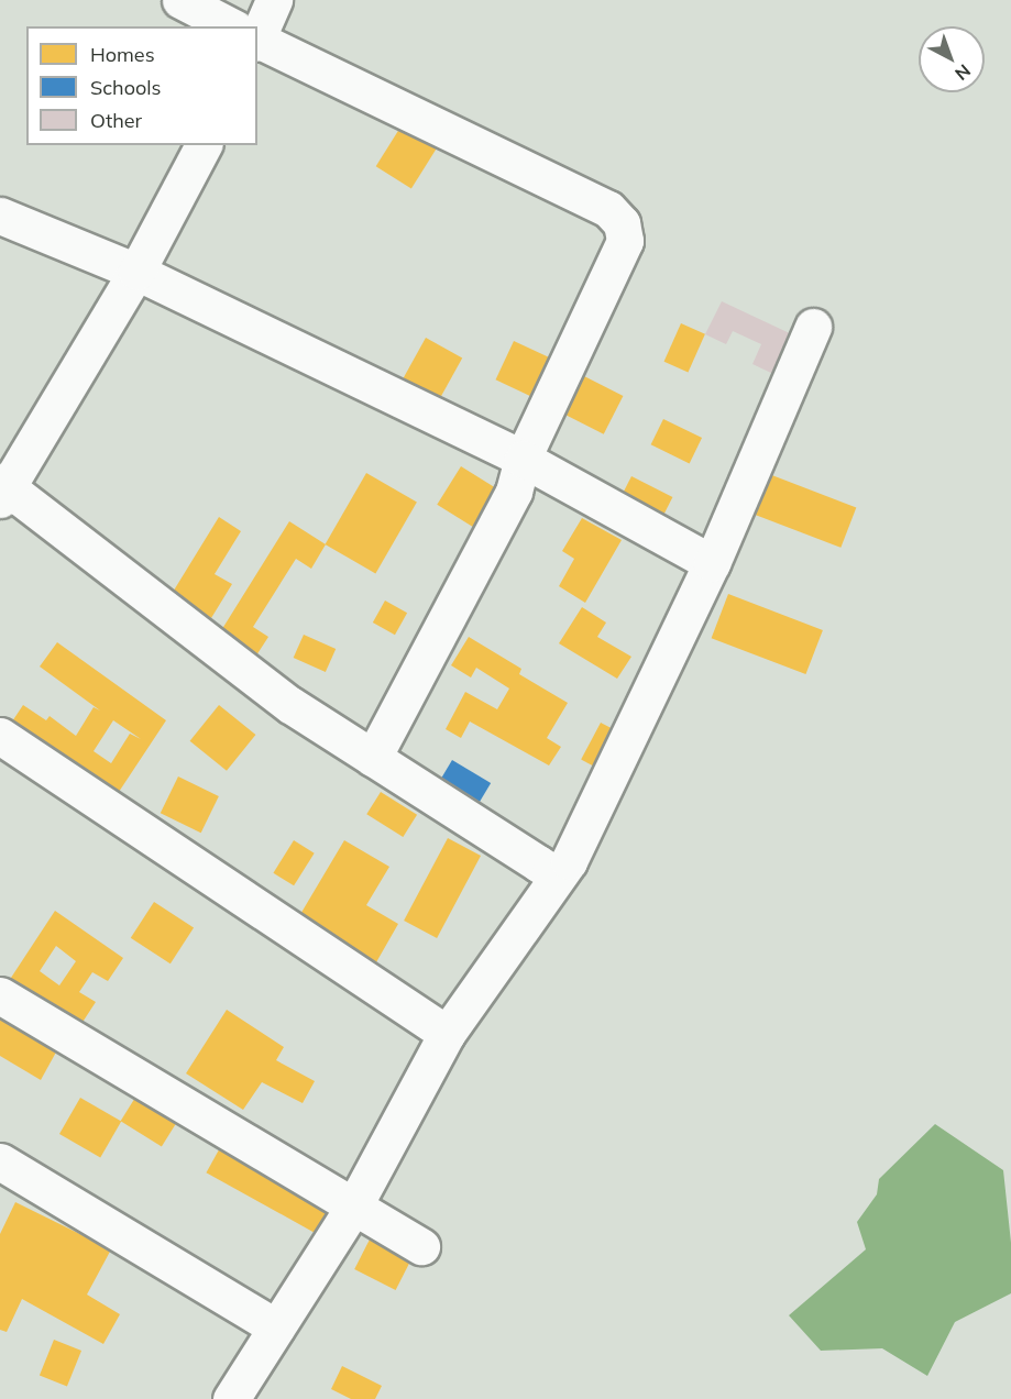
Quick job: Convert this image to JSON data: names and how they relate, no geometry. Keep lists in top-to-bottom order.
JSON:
{
  "legend": ["Homes", "Schools", "Other"],
  "north": "bottom right"
}
